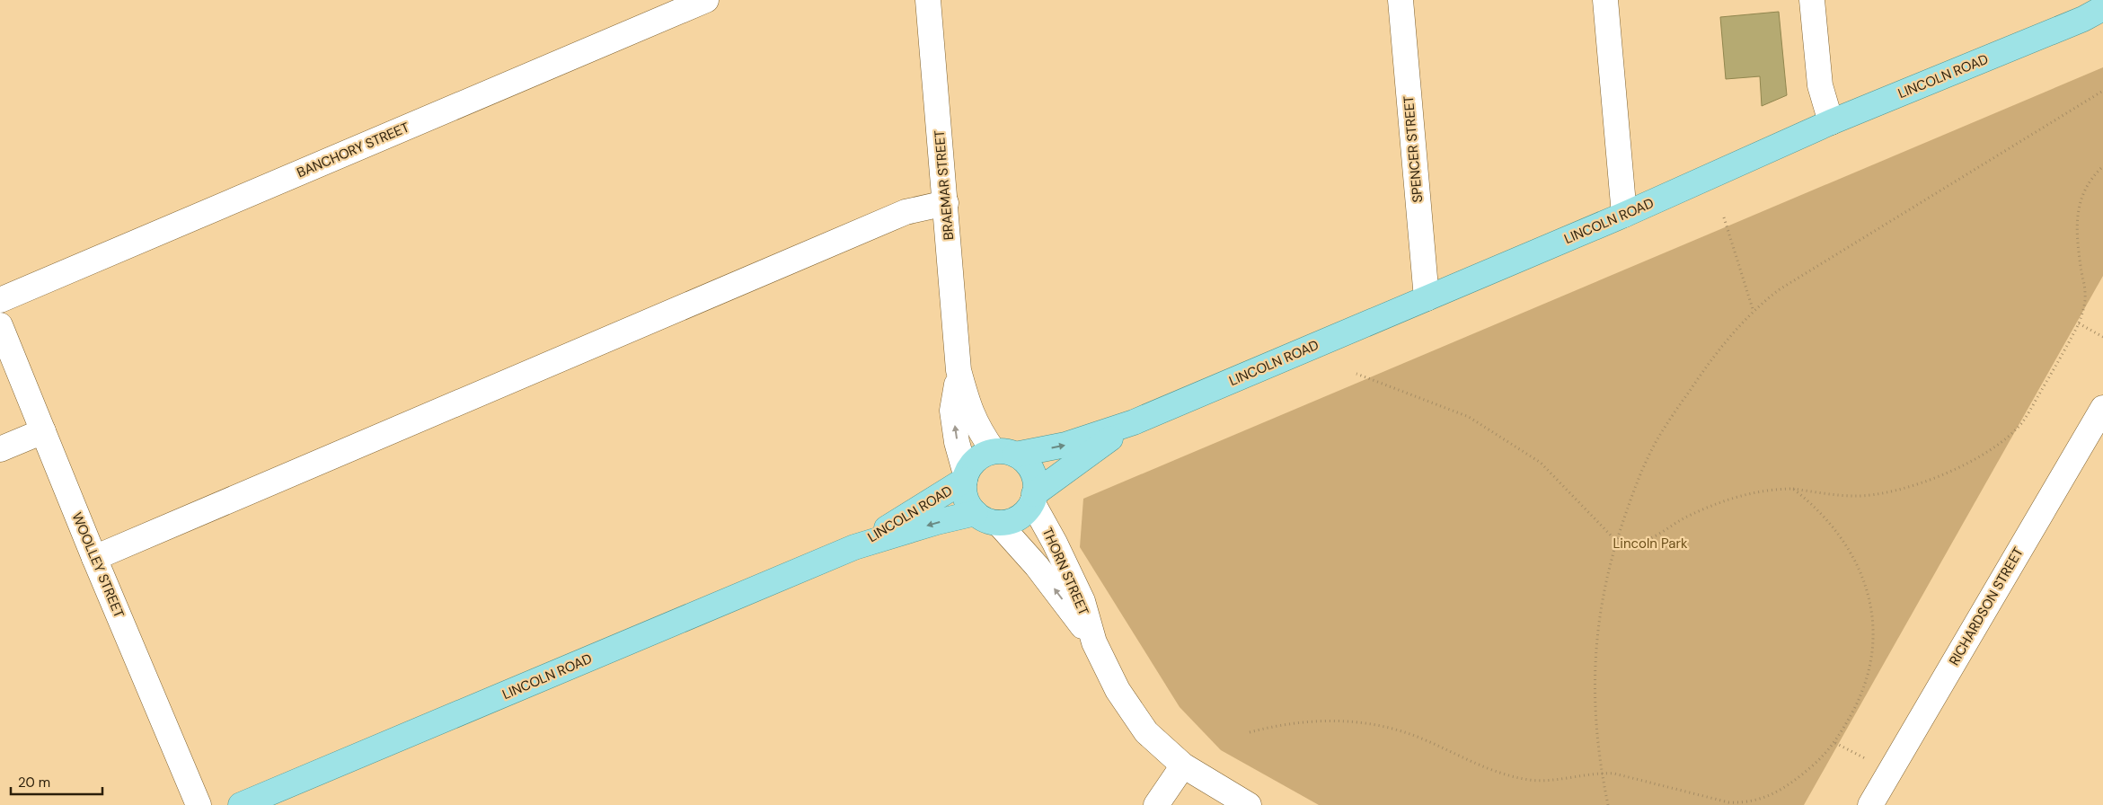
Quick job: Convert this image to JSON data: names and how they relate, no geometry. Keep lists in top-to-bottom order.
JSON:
{
  "streets": {
    "main road": ["LINCOLN ROAD"],
    "street": [
      "SPENCER STREET",
      "BANCHORY STREET",
      "BRAEMAR STREET",
      "WOOLLEY STREET",
      "THORN STREET",
      "RICHARDSON STREET"
    ]
  },
  "crossings": [
    ["LINCOLN ROAD", "SPENCER STREET"],
    ["LINCOLN ROAD", "BRAEMAR STREET"],
    ["LINCOLN ROAD", "THORN STREET"],
    ["BRAEMAR STREET", "THORN STREET"]
  ],
  "parks": ["Lincoln Park"],
  "scale_bar": "20 m"
}
